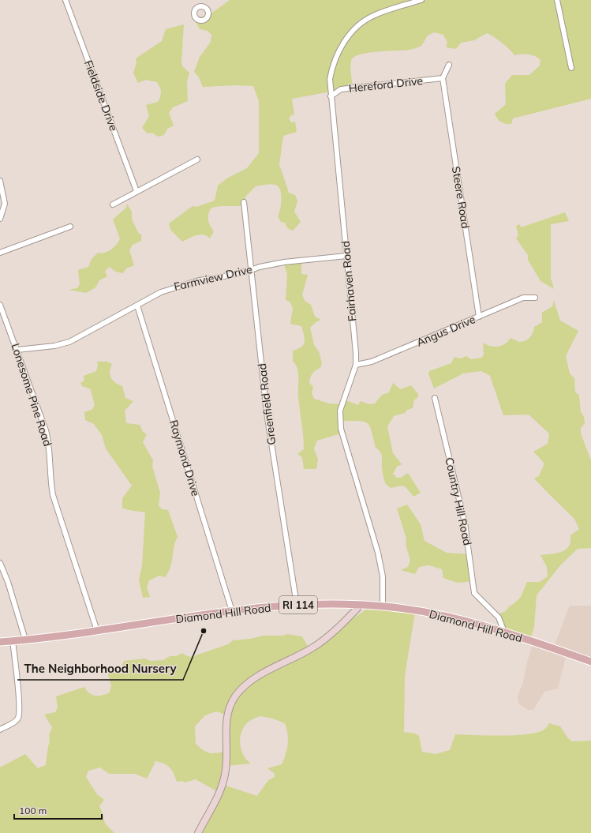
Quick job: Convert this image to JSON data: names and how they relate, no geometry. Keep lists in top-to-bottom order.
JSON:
{
  "streets": {
    "main road": ["RI 114", "Diamond Hill Road"],
    "street": [
      "Hereford Drive",
      "Fieldside Drive",
      "Steere Road",
      "Farmview Drive",
      "Fairhaven Road",
      "Angus Drive",
      "Lonesome Pine Road",
      "Greenfield Road",
      "Raymond Drive",
      "Country Hill Road"
    ]
  },
  "crossings": [
    ["Hereford Drive", "Steere Road"],
    ["Hereford Drive", "Fairhaven Road"],
    ["Steere Road", "Angus Drive"],
    ["Farmview Drive", "Fairhaven Road"],
    ["Farmview Drive", "Lonesome Pine Road"],
    ["Farmview Drive", "Greenfield Road"],
    ["Farmview Drive", "Raymond Drive"],
    ["Fairhaven Road", "Angus Drive"],
    ["Fairhaven Road", "Diamond Hill Road"],
    ["Lonesome Pine Road", "Diamond Hill Road"],
    ["Greenfield Road", "Diamond Hill Road"],
    ["Raymond Drive", "Diamond Hill Road"],
    ["Country Hill Road", "Diamond Hill Road"]
  ],
  "places": ["The Neighborhood Nursery"],
  "scale_bar": "100 m"
}
